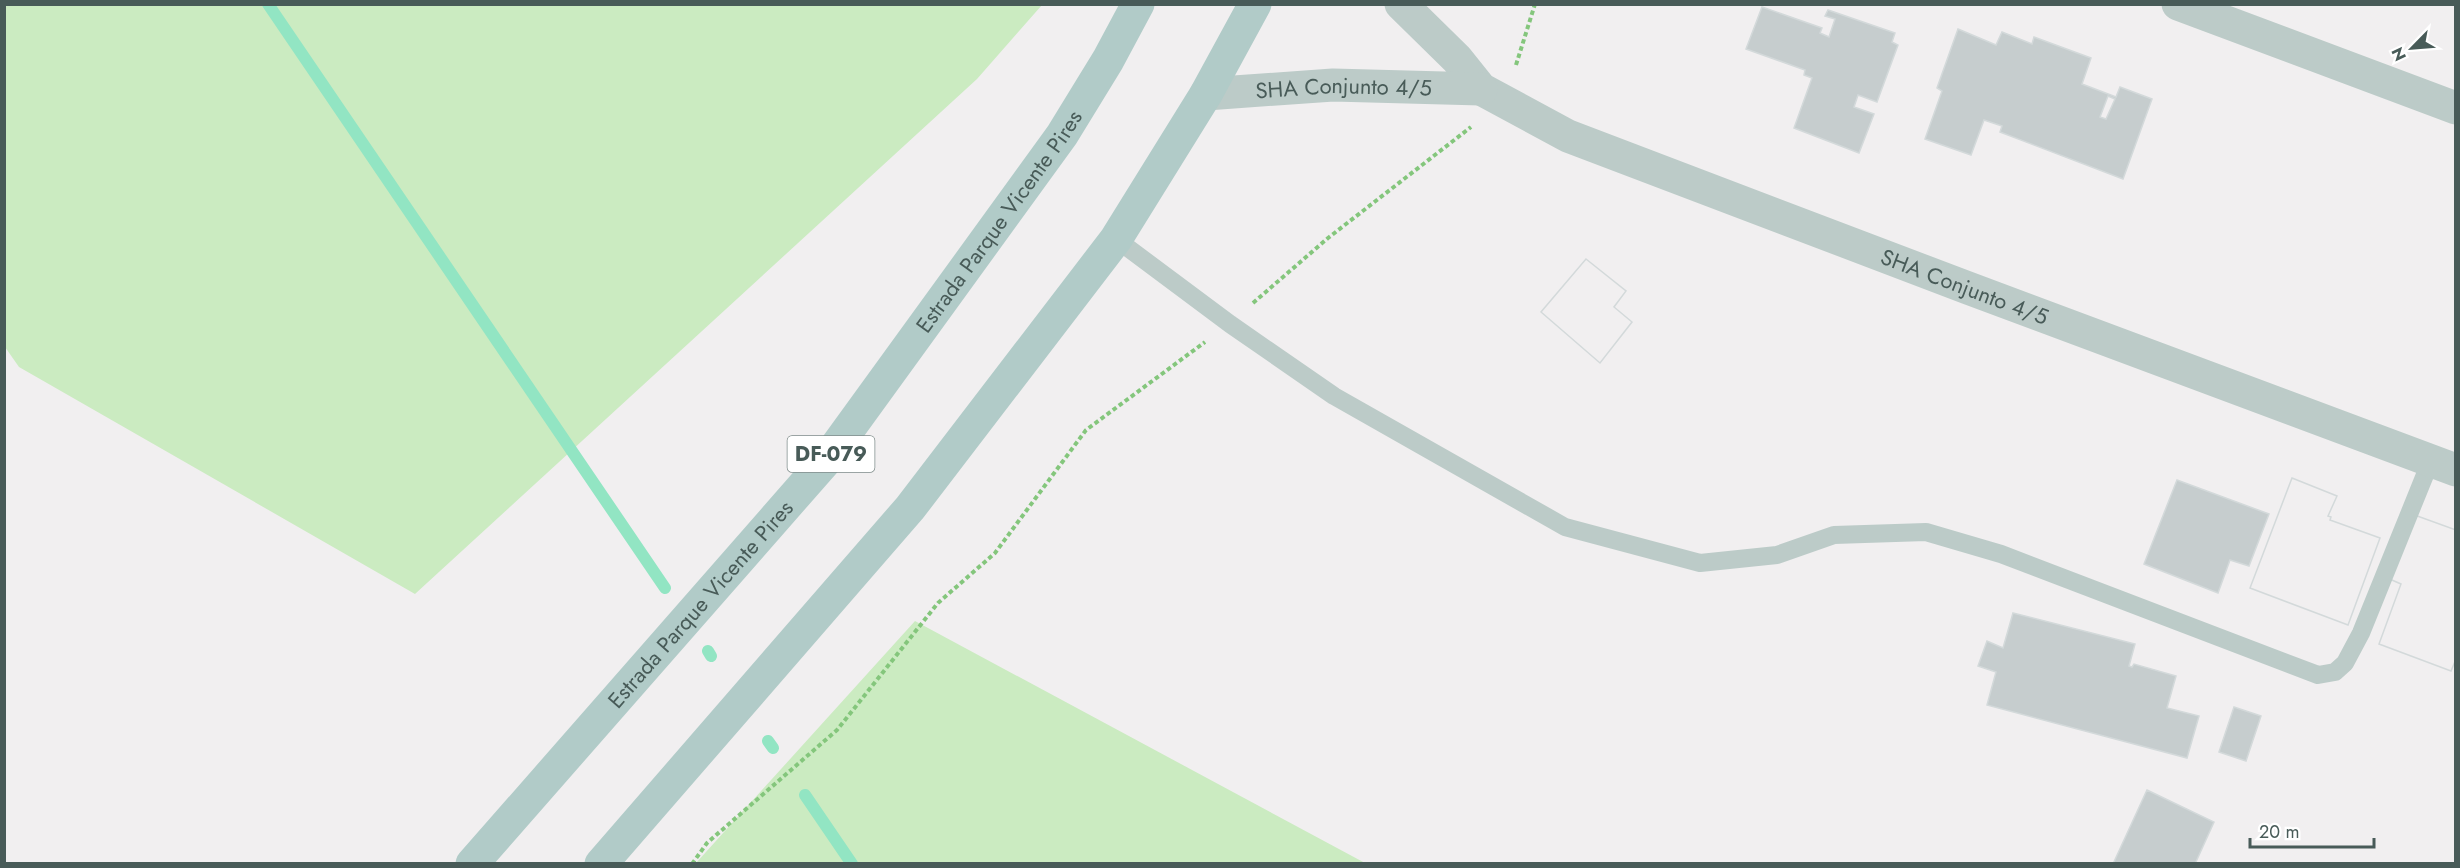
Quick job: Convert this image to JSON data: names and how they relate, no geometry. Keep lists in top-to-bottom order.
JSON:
{
  "streets": {
    "main road": ["Estrada Parque Vicente Pires", "DF-079"],
    "street": ["SHA Conjunto 4/5"]
  },
  "scale_bar": "20 m",
  "north": "bottom left"
}
